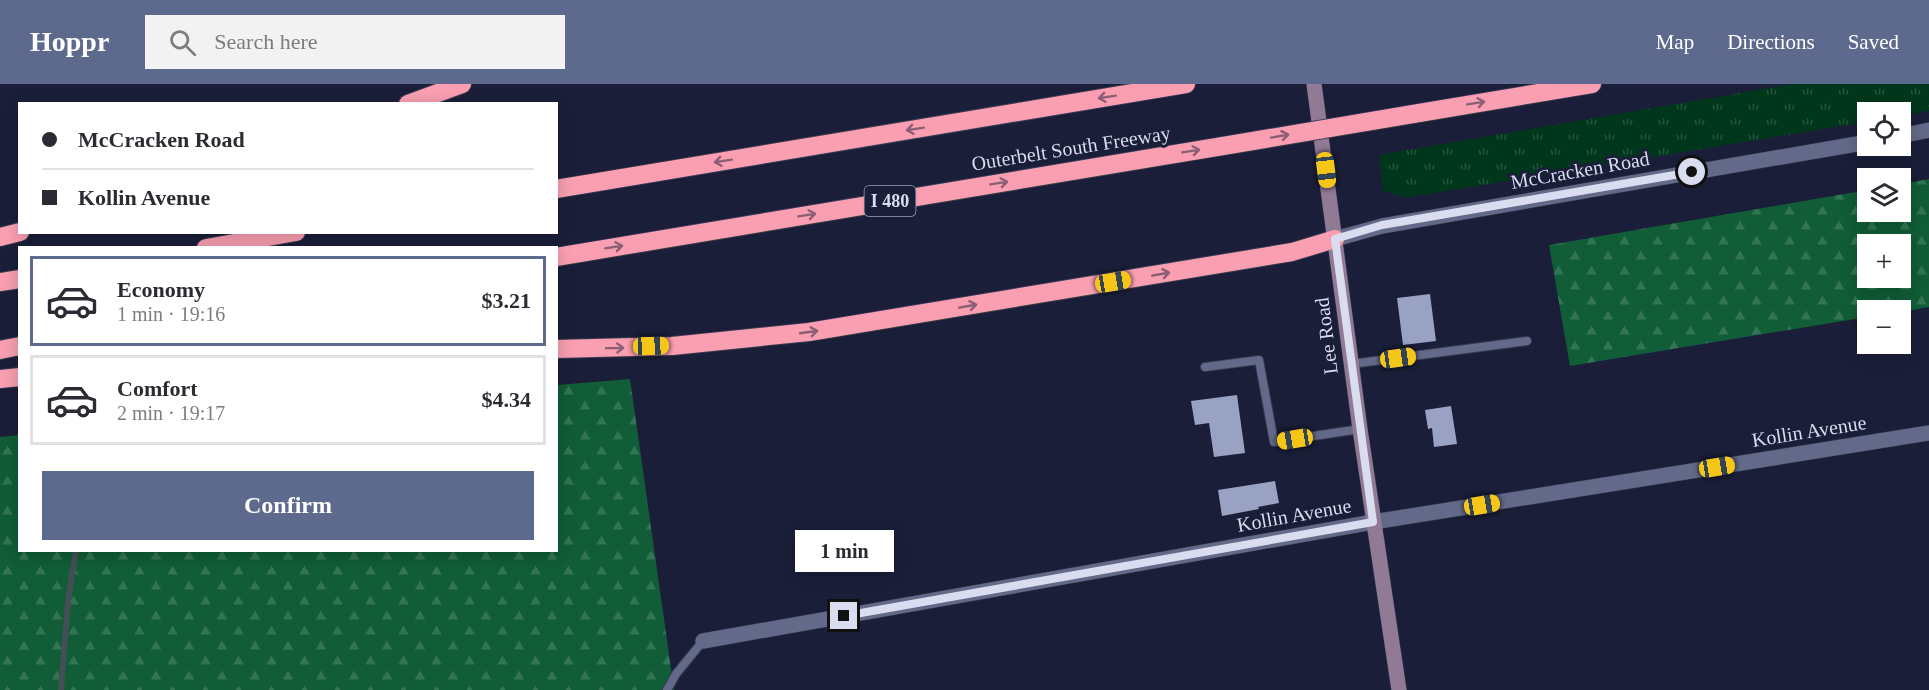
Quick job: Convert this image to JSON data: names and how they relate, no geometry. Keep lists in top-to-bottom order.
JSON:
{
  "streets": {
    "highway": ["Outerbelt South Freeway", "I 480"],
    "main road": ["Lee Road"],
    "street": ["McCracken Road", "Kollin Avenue"]
  },
  "crossings": [
    ["McCracken Road", "Lee Road"],
    ["Lee Road", "Kollin Avenue"]
  ],
  "page": {
    "header": "Hoppr",
    "search": "Search here",
    "nav": ["Map", "Directions", "Saved"],
    "map_buttons": ["+", "−"],
    "banner": ["McCracken Road", "Kollin Avenue"],
    "list": [
      {
        "name": "Economy",
        "note": "1 min · 19:16",
        "value": "$3.21"
      },
      {
        "name": "Comfort",
        "note": "2 min · 19:17",
        "value": "$4.34"
      }
    ],
    "buttons": "Confirm",
    "bubble": "1 min"
  }
}
